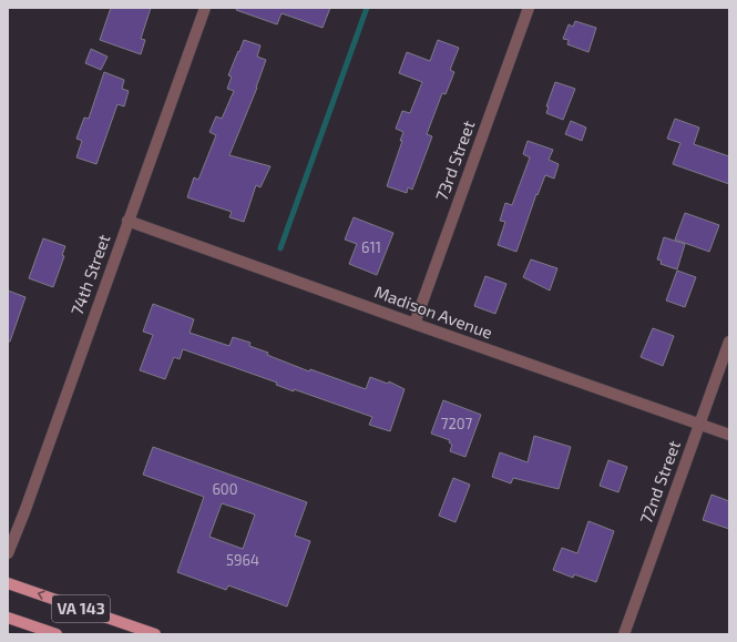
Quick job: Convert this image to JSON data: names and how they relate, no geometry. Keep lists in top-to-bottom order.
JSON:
{
  "streets": {
    "main road": ["VA 143"],
    "street": [
      "73rd Street",
      "74th Street",
      "Madison Avenue",
      "72nd Street"
    ]
  },
  "crossings": [
    ["73rd Street", "Madison Avenue"],
    ["74th Street", "Madison Avenue"],
    ["Madison Avenue", "72nd Street"]
  ],
  "house_numbers": [
    "611",
    "7207",
    "600",
    "5964"
  ]
}
